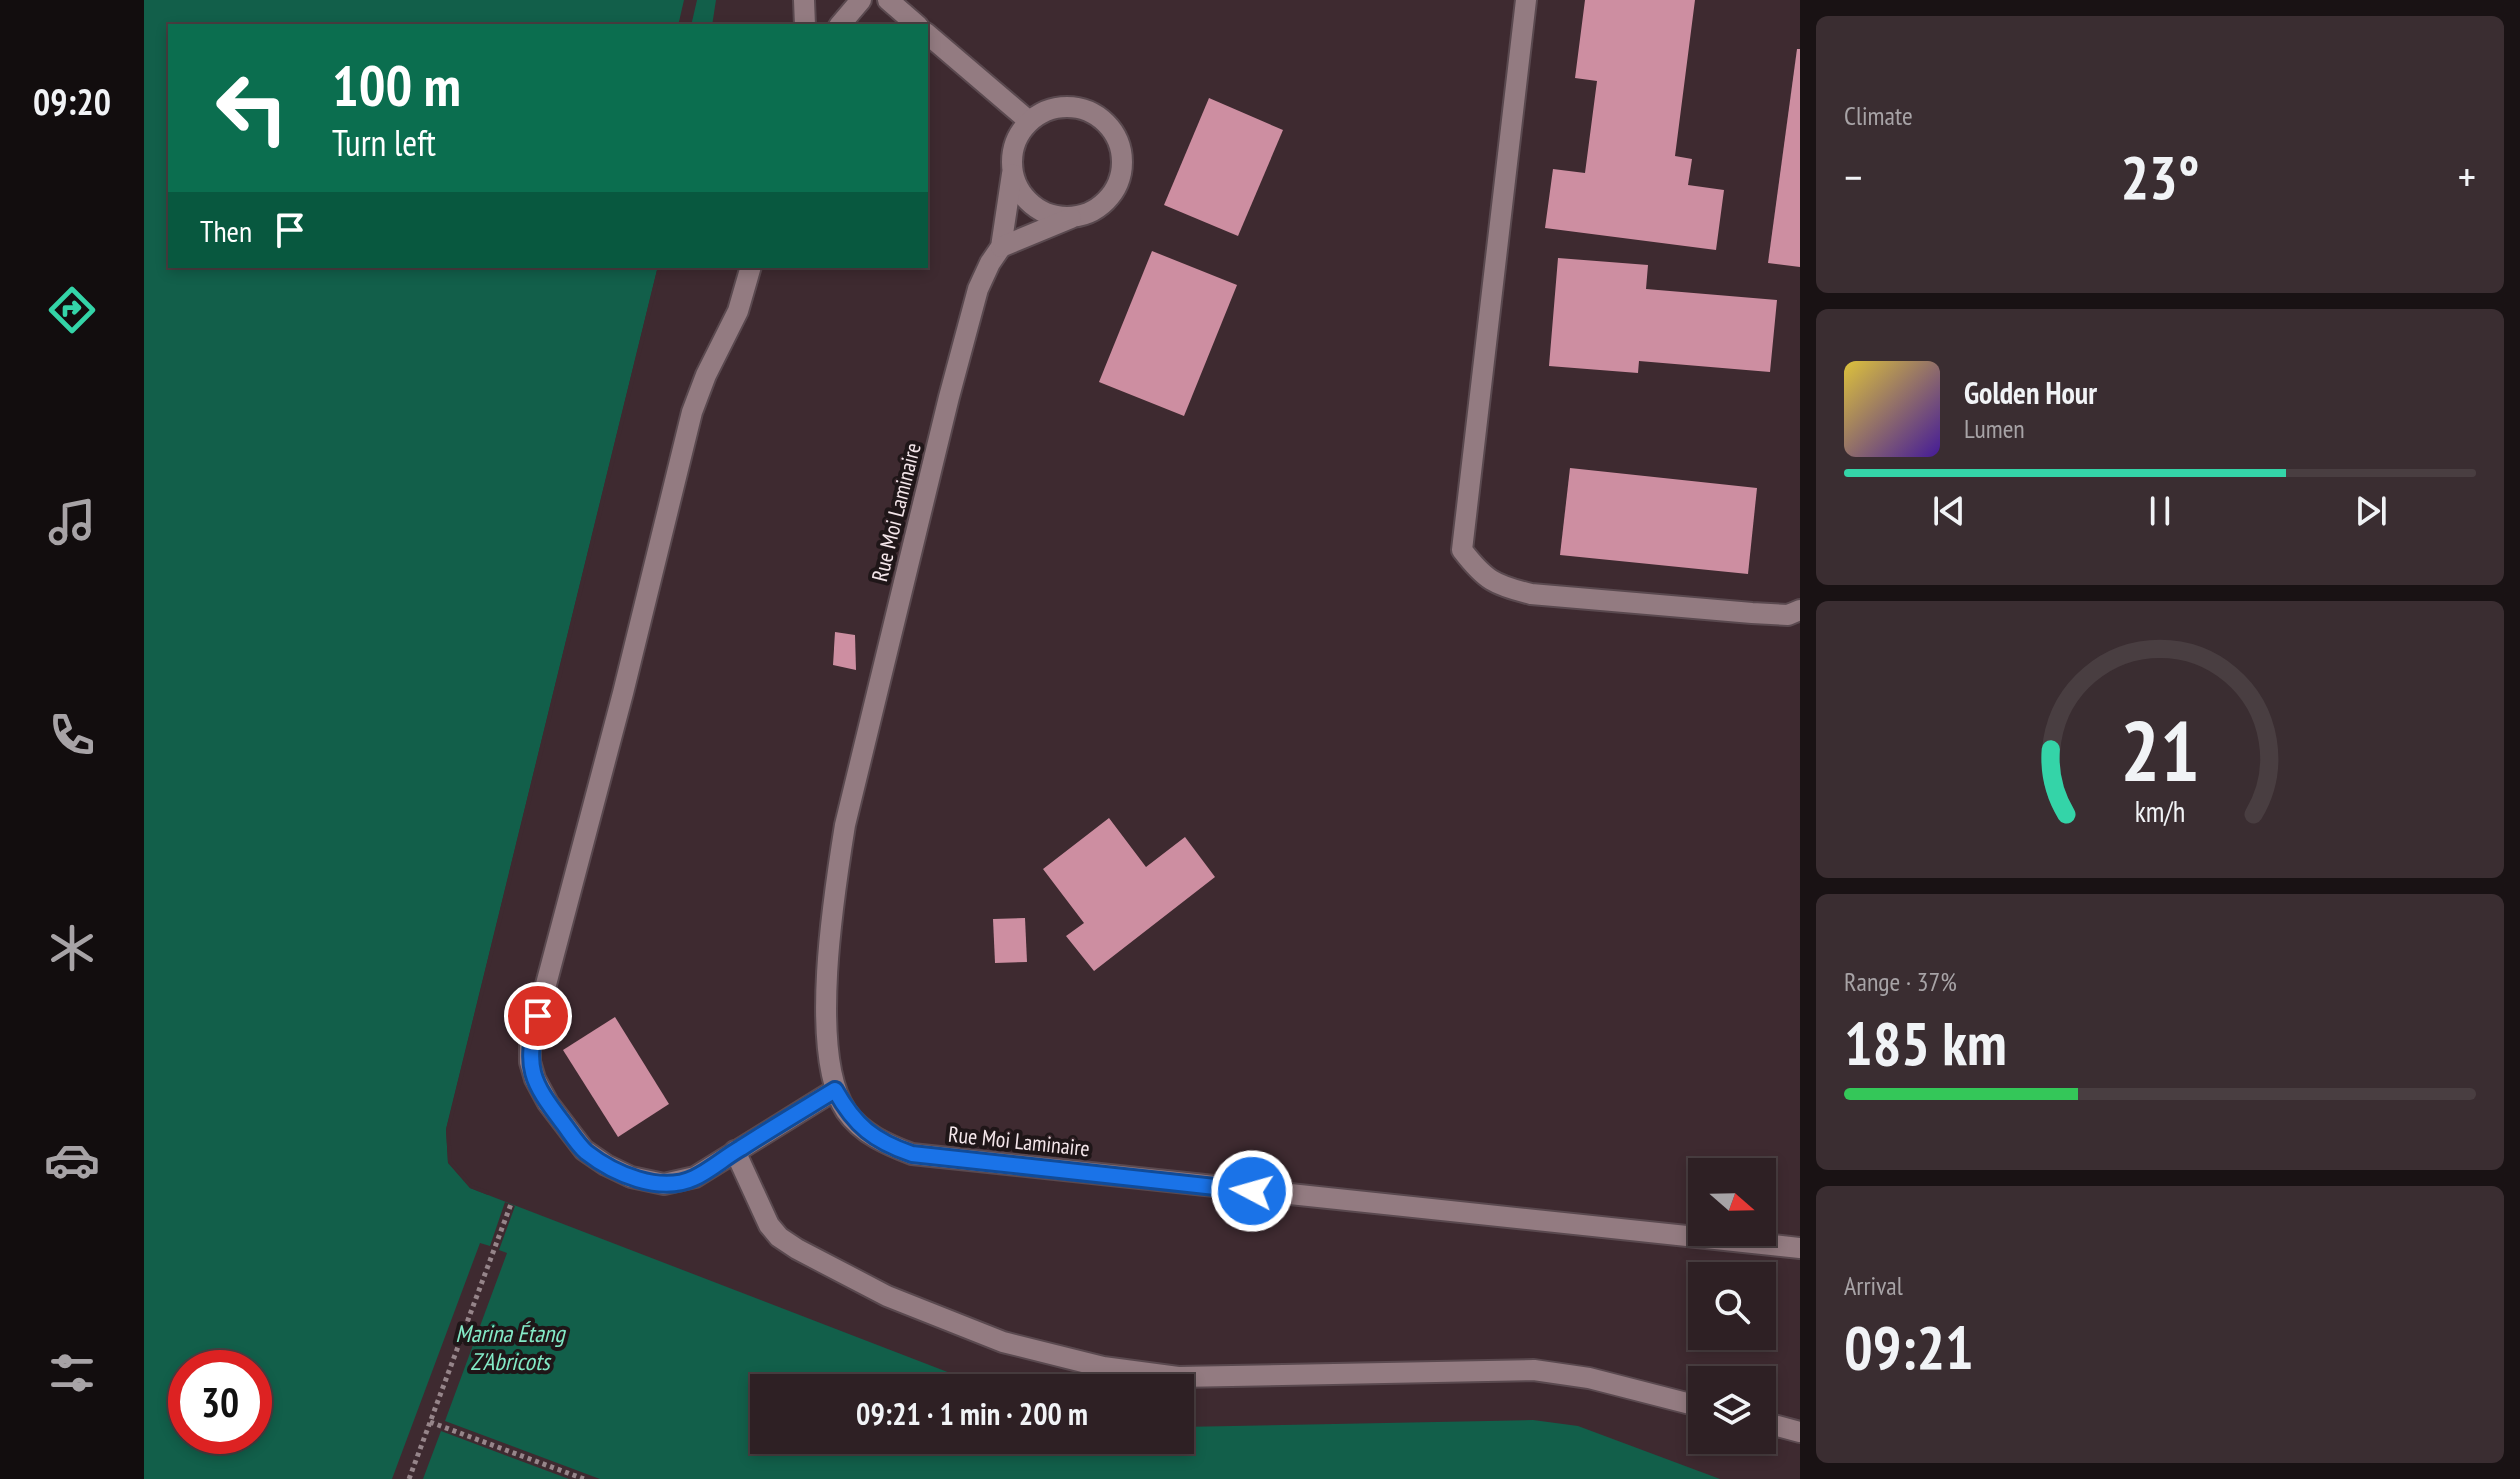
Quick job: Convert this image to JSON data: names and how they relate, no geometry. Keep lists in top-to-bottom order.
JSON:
{
  "streets": {
    "street": ["Rue Moi Laminaire"]
  },
  "water": ["Marina Étang Z'Abricots"],
  "north": "right",
  "page": {
    "tabs": "09:20",
    "tile": [
      "Climate",
      ["Range · 37%", "185 km"],
      ["Arrival", "09:21"]
    ],
    "turn": ["100 m", "Turn left"],
    "heat": ["−", "23°", "+"],
    "then": "Then",
    "song": ["Golden Hour", "Lumen"],
    "limit": "30",
    "trip": "09:21 · 1 min · 200 m",
    "gauge": ["21", "km/h"]
  }
}
